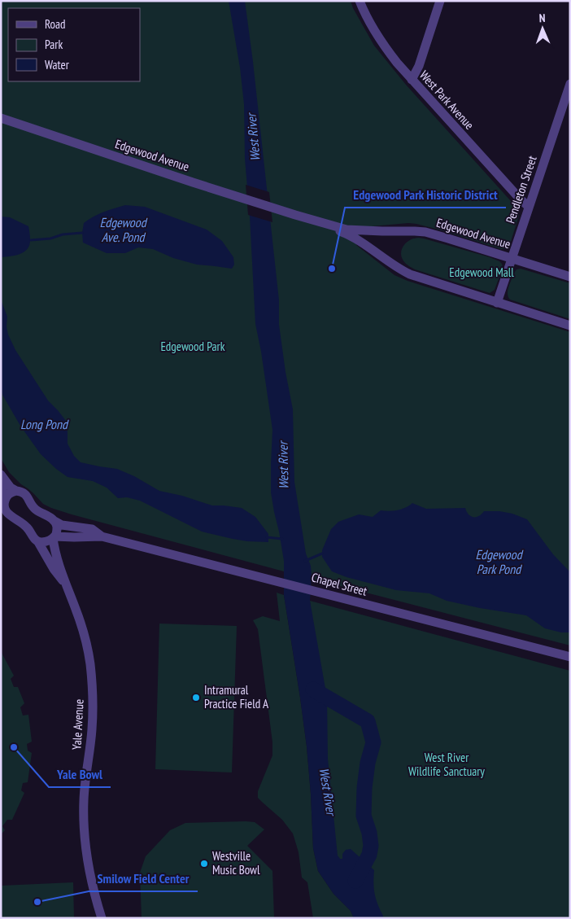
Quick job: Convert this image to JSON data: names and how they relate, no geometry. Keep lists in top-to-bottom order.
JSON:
{
  "streets": {
    "street": [
      "West Park Avenue",
      "Edgewood Avenue",
      "Pendleton Street",
      "Chapel Street",
      "Yale Avenue"
    ]
  },
  "crossings": [
    ["West Park Avenue", "Pendleton Street"],
    ["Edgewood Avenue", "Pendleton Street"],
    ["Chapel Street", "Yale Avenue"]
  ],
  "water": [
    "West River",
    "Edgewood Ave. Pond",
    "Long Pond",
    "Edgewood Park Pond"
  ],
  "parks": ["Edgewood Mall", "Edgewood Park", "West River Wildlife Sanctuary"],
  "places": [
    "Edgewood Park Historic District",
    "Intramural Practice Field A",
    "Yale Bowl",
    "Westville Music Bowl",
    "Smilow Field Center"
  ],
  "legend": ["Road", "Park", "Water"],
  "north": "top"
}
